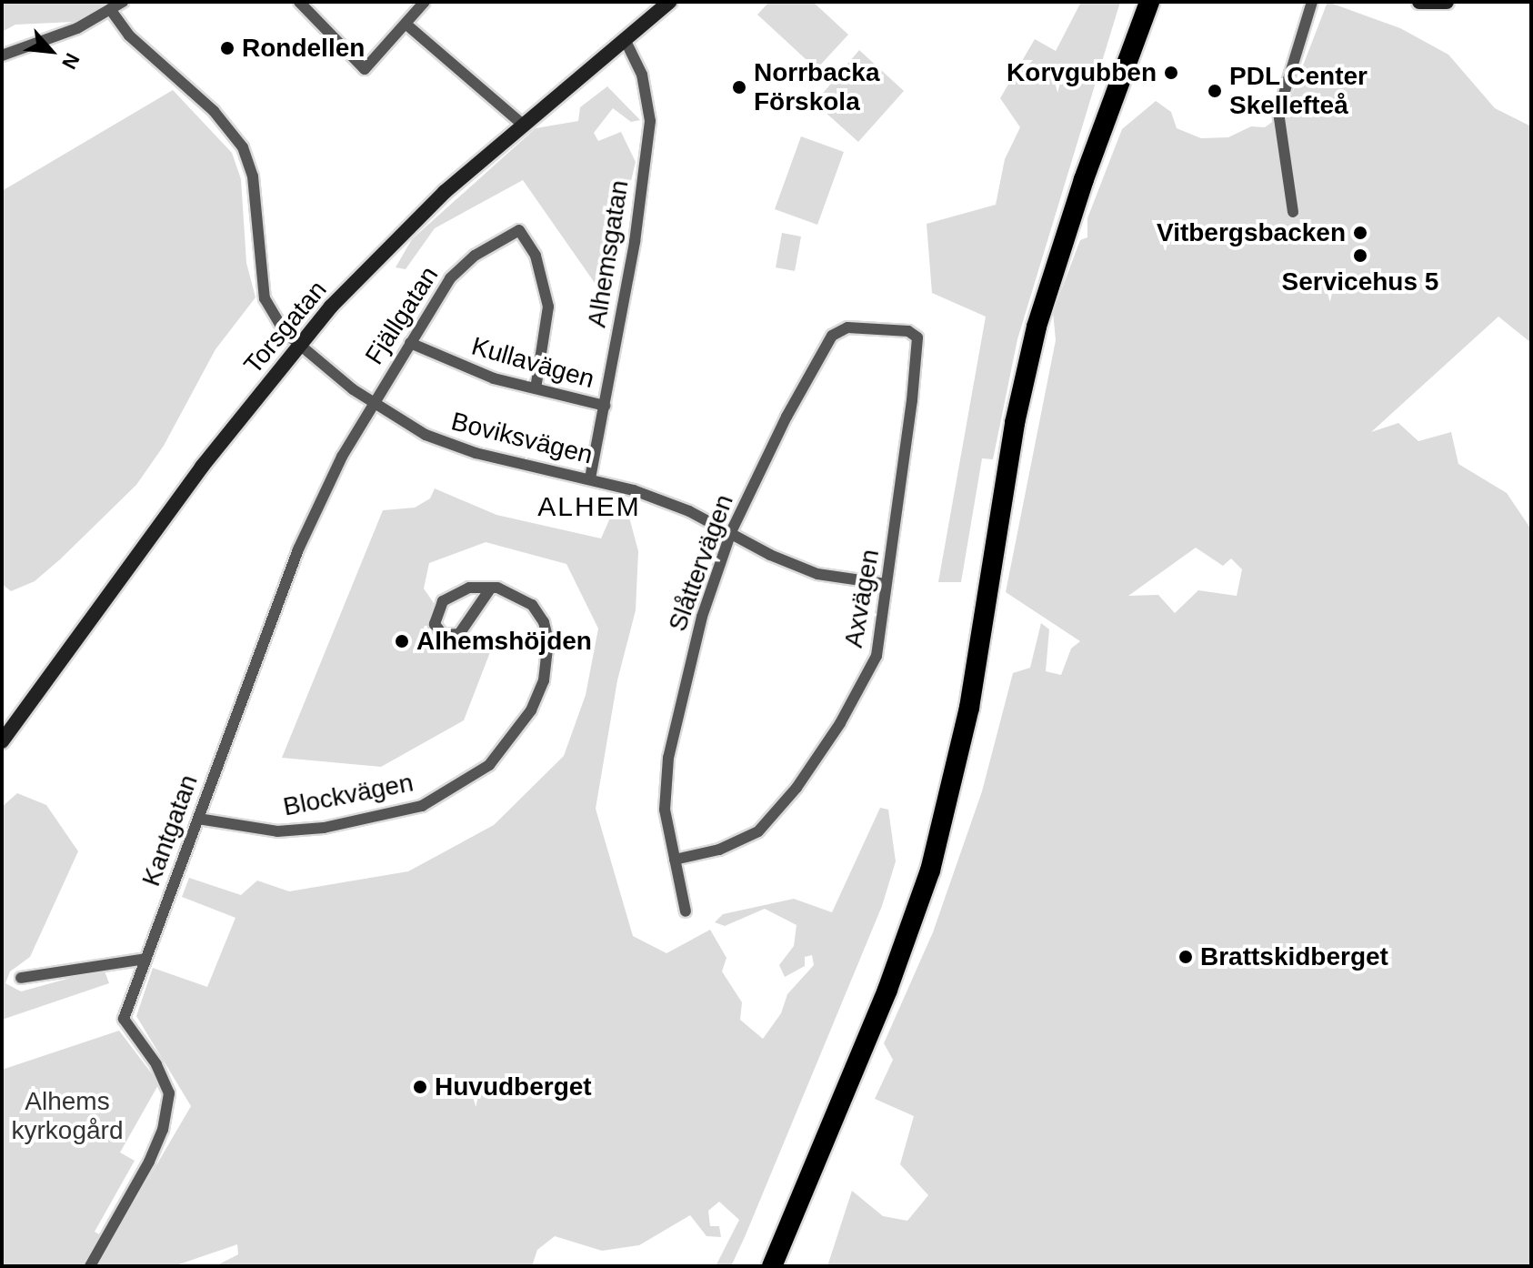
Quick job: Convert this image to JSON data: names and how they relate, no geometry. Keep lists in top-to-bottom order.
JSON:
{
  "streets": {
    "main road": ["Torsgatan"],
    "street": [
      "Alhemsgatan",
      "Fjällgatan",
      "Kullavägen",
      "Boviksvägen",
      "Slåttervägen",
      "Axvägen",
      "Blockvägen",
      "Kantgatan"
    ]
  },
  "crossings": [
    ["Alhemsgatan", "Torsgatan"],
    ["Alhemsgatan", "Kullavägen"],
    ["Alhemsgatan", "Boviksvägen"],
    ["Fjällgatan", "Kullavägen"],
    ["Fjällgatan", "Boviksvägen"],
    ["Fjällgatan", "Kantgatan"],
    ["Torsgatan", "Boviksvägen"],
    ["Boviksvägen", "Slåttervägen"],
    ["Boviksvägen", "Axvägen"],
    ["Boviksvägen", "Kantgatan"],
    ["Slåttervägen", "Axvägen"],
    ["Blockvägen", "Kantgatan"]
  ],
  "districts": ["ALHEM"],
  "parks": ["Alhems kyrkogård"],
  "places": [
    "Rondellen",
    "Korvgubben",
    "Norrbacka Förskola",
    "PDL Center Skellefteå",
    "Vitbergsbacken",
    "Servicehus 5",
    "Alhemshöjden",
    "Brattskidberget",
    "Huvudberget"
  ],
  "north": "bottom right"
}
